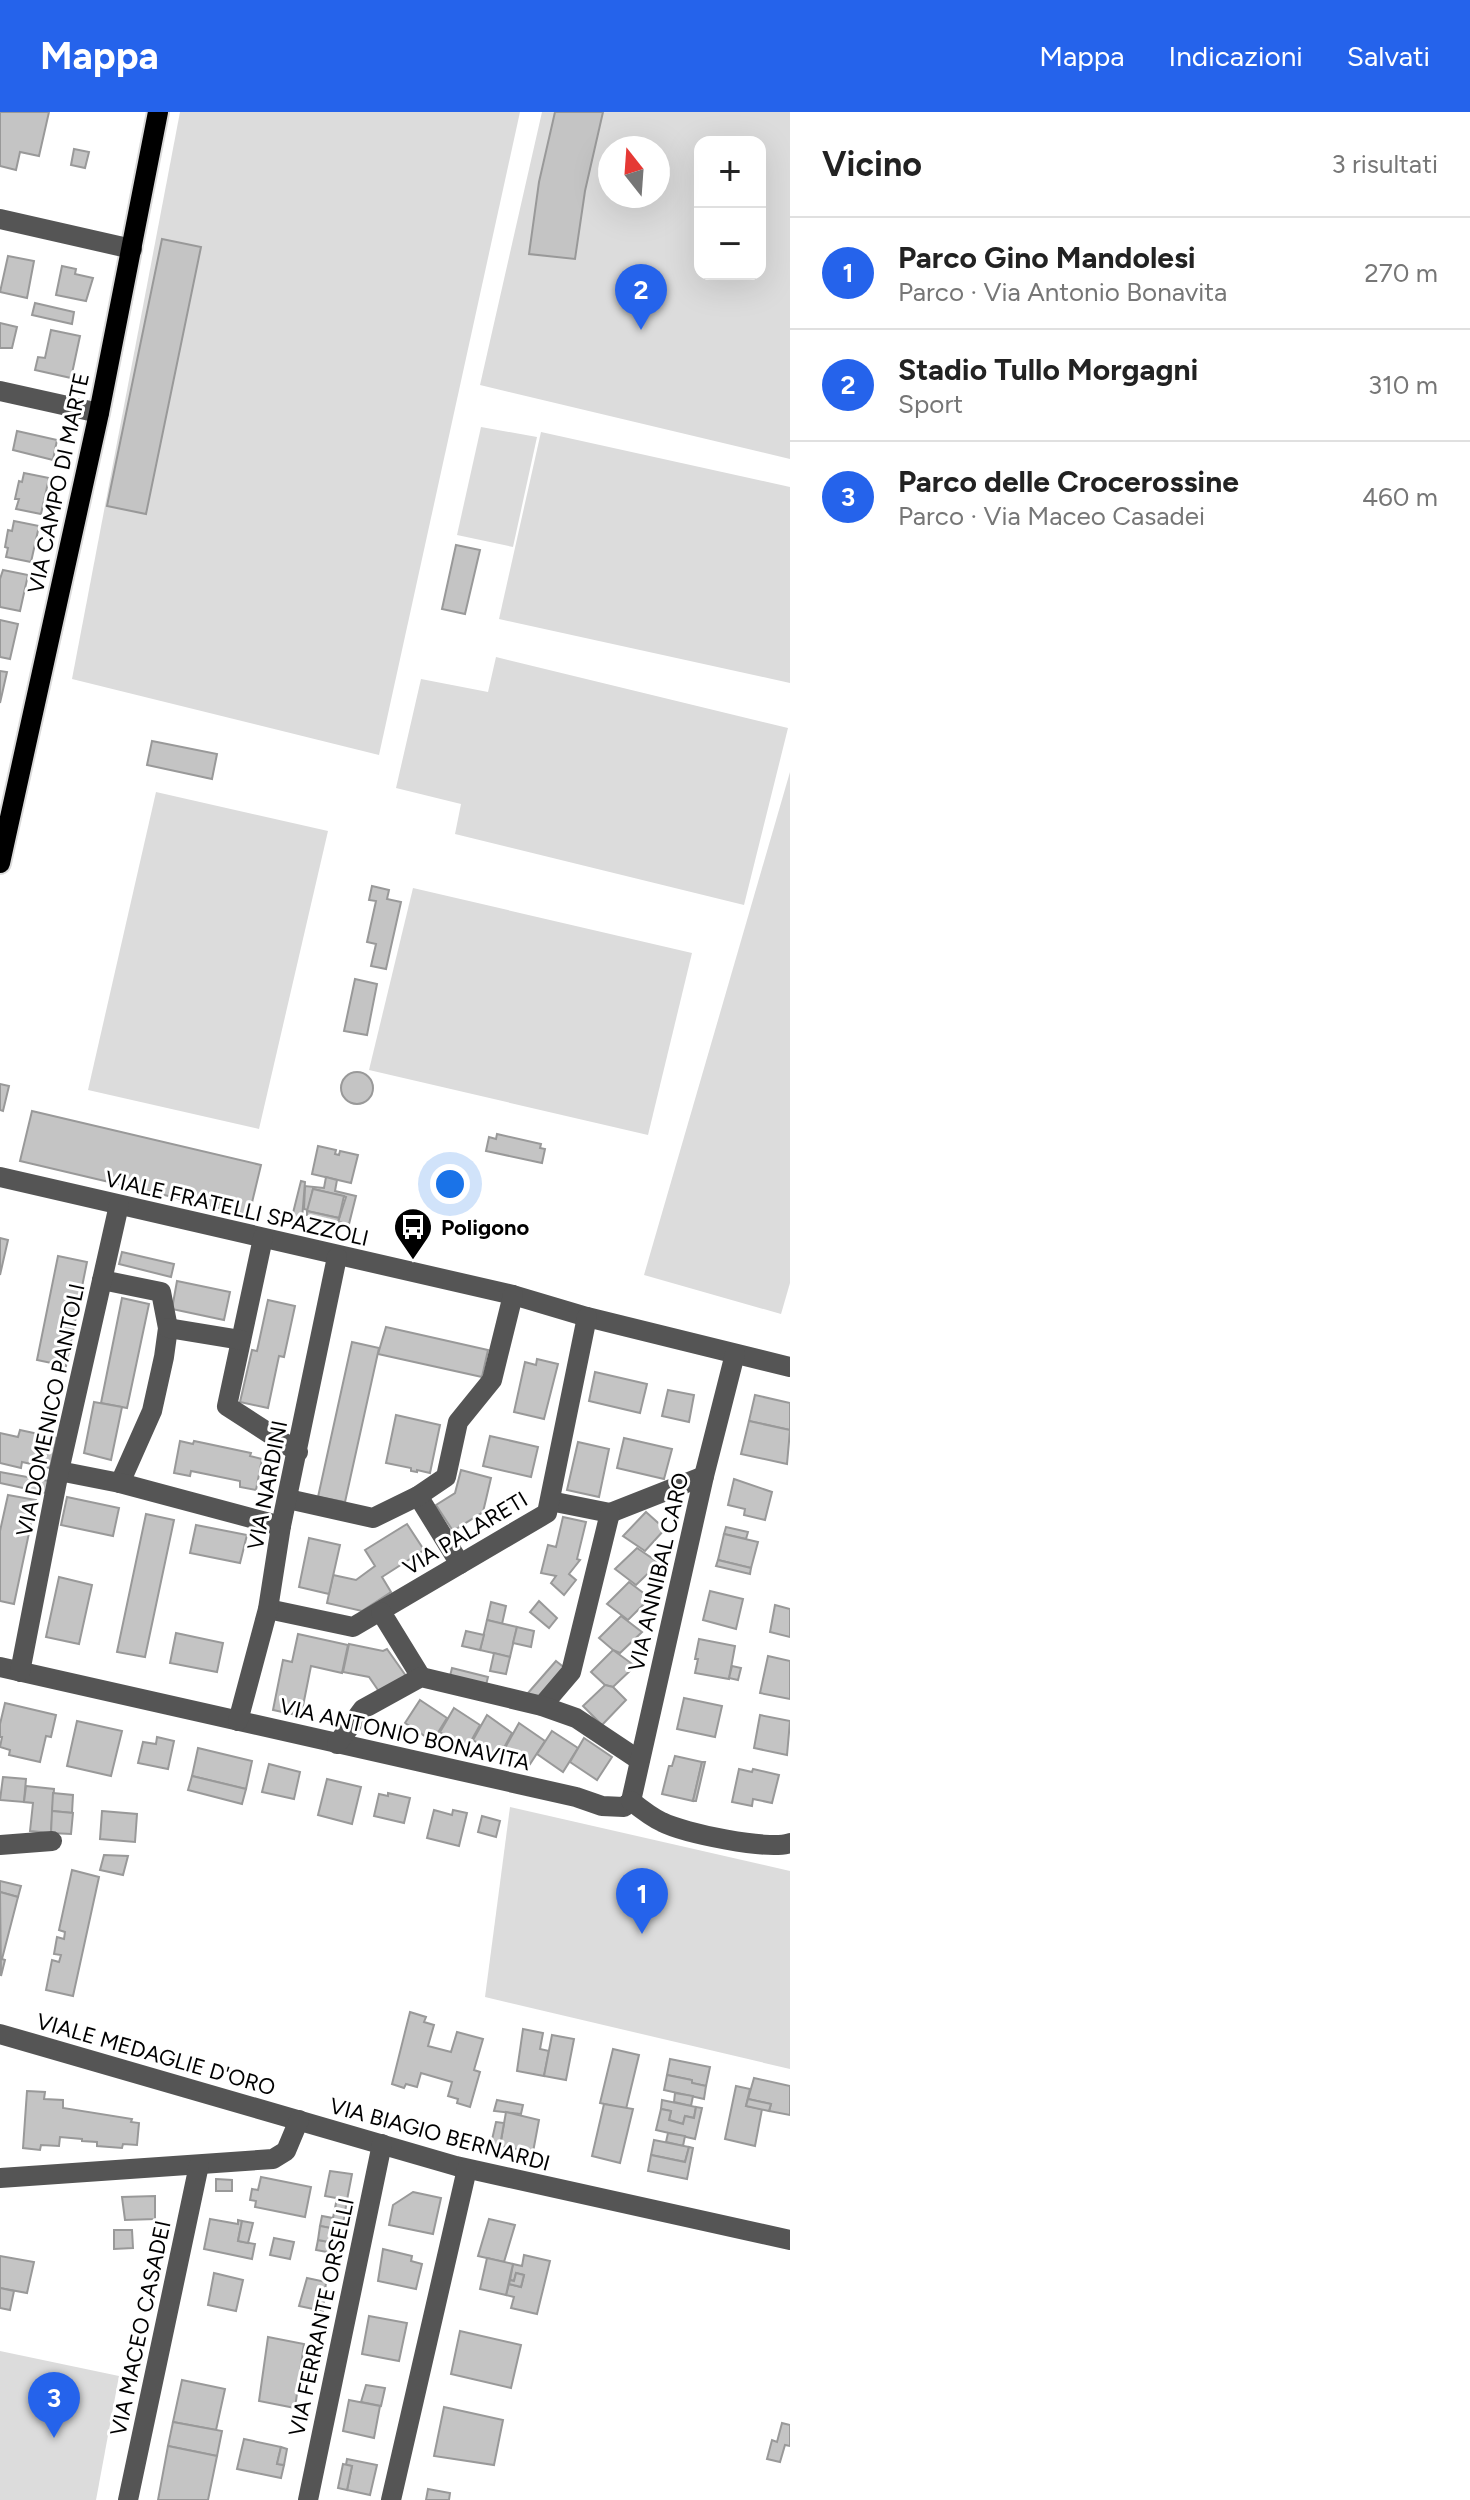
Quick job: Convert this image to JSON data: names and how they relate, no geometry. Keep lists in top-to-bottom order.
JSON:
{
  "streets": {
    "main road": ["VIA CAMPO DI MARTE"],
    "street": [
      "VIALE FRATELLI SPAZZOLI",
      "VIA DOMENICO PANTOLI",
      "VIA NARDINI",
      "VIA PALARETI",
      "VIA ANNIBAL CARO",
      "VIA ANTONIO BONAVITA",
      "VIALE MEDAGLIE D'ORO",
      "VIA BIAGIO BERNARDI",
      "VIA FERRANTE ORSELLI",
      "VIA MACEO CASADEI"
    ]
  },
  "crossings": [
    ["VIALE FRATELLI SPAZZOLI", "VIA DOMENICO PANTOLI"],
    ["VIALE FRATELLI SPAZZOLI", "VIA NARDINI"],
    ["VIALE FRATELLI SPAZZOLI", "VIA PALARETI"],
    ["VIALE FRATELLI SPAZZOLI", "VIA ANNIBAL CARO"],
    ["VIA DOMENICO PANTOLI", "VIA ANTONIO BONAVITA"],
    ["VIA NARDINI", "VIA PALARETI"],
    ["VIA NARDINI", "VIA ANTONIO BONAVITA"],
    ["VIA ANNIBAL CARO", "VIA ANTONIO BONAVITA"],
    ["VIALE MEDAGLIE D'ORO", "VIA BIAGIO BERNARDI"],
    ["VIA BIAGIO BERNARDI", "VIA FERRANTE ORSELLI"],
    ["VIA BIAGIO BERNARDI", "VIA MACEO CASADEI"]
  ],
  "places": {
    "bus stop": ["Poligono"]
  },
  "north": "top",
  "page": {
    "header": "Mappa",
    "nav": ["Mappa", "Indicazioni", "Salvati"],
    "heading": ["Vicino", "3 risultati"],
    "map_buttons": ["+", "−"],
    "list": [
      {
        "mark": "1",
        "name": "Parco Gino Mandolesi",
        "note": "Parco · Via Antonio Bonavita",
        "value": "270 m"
      },
      {
        "mark": "2",
        "name": "Stadio Tullo Morgagni",
        "note": "Sport",
        "value": "310 m"
      },
      {
        "mark": "3",
        "name": "Parco delle Crocerossine",
        "note": "Parco · Via Maceo Casadei",
        "value": "460 m"
      }
    ],
    "pins": ["2", "1", "3"]
  }
}
